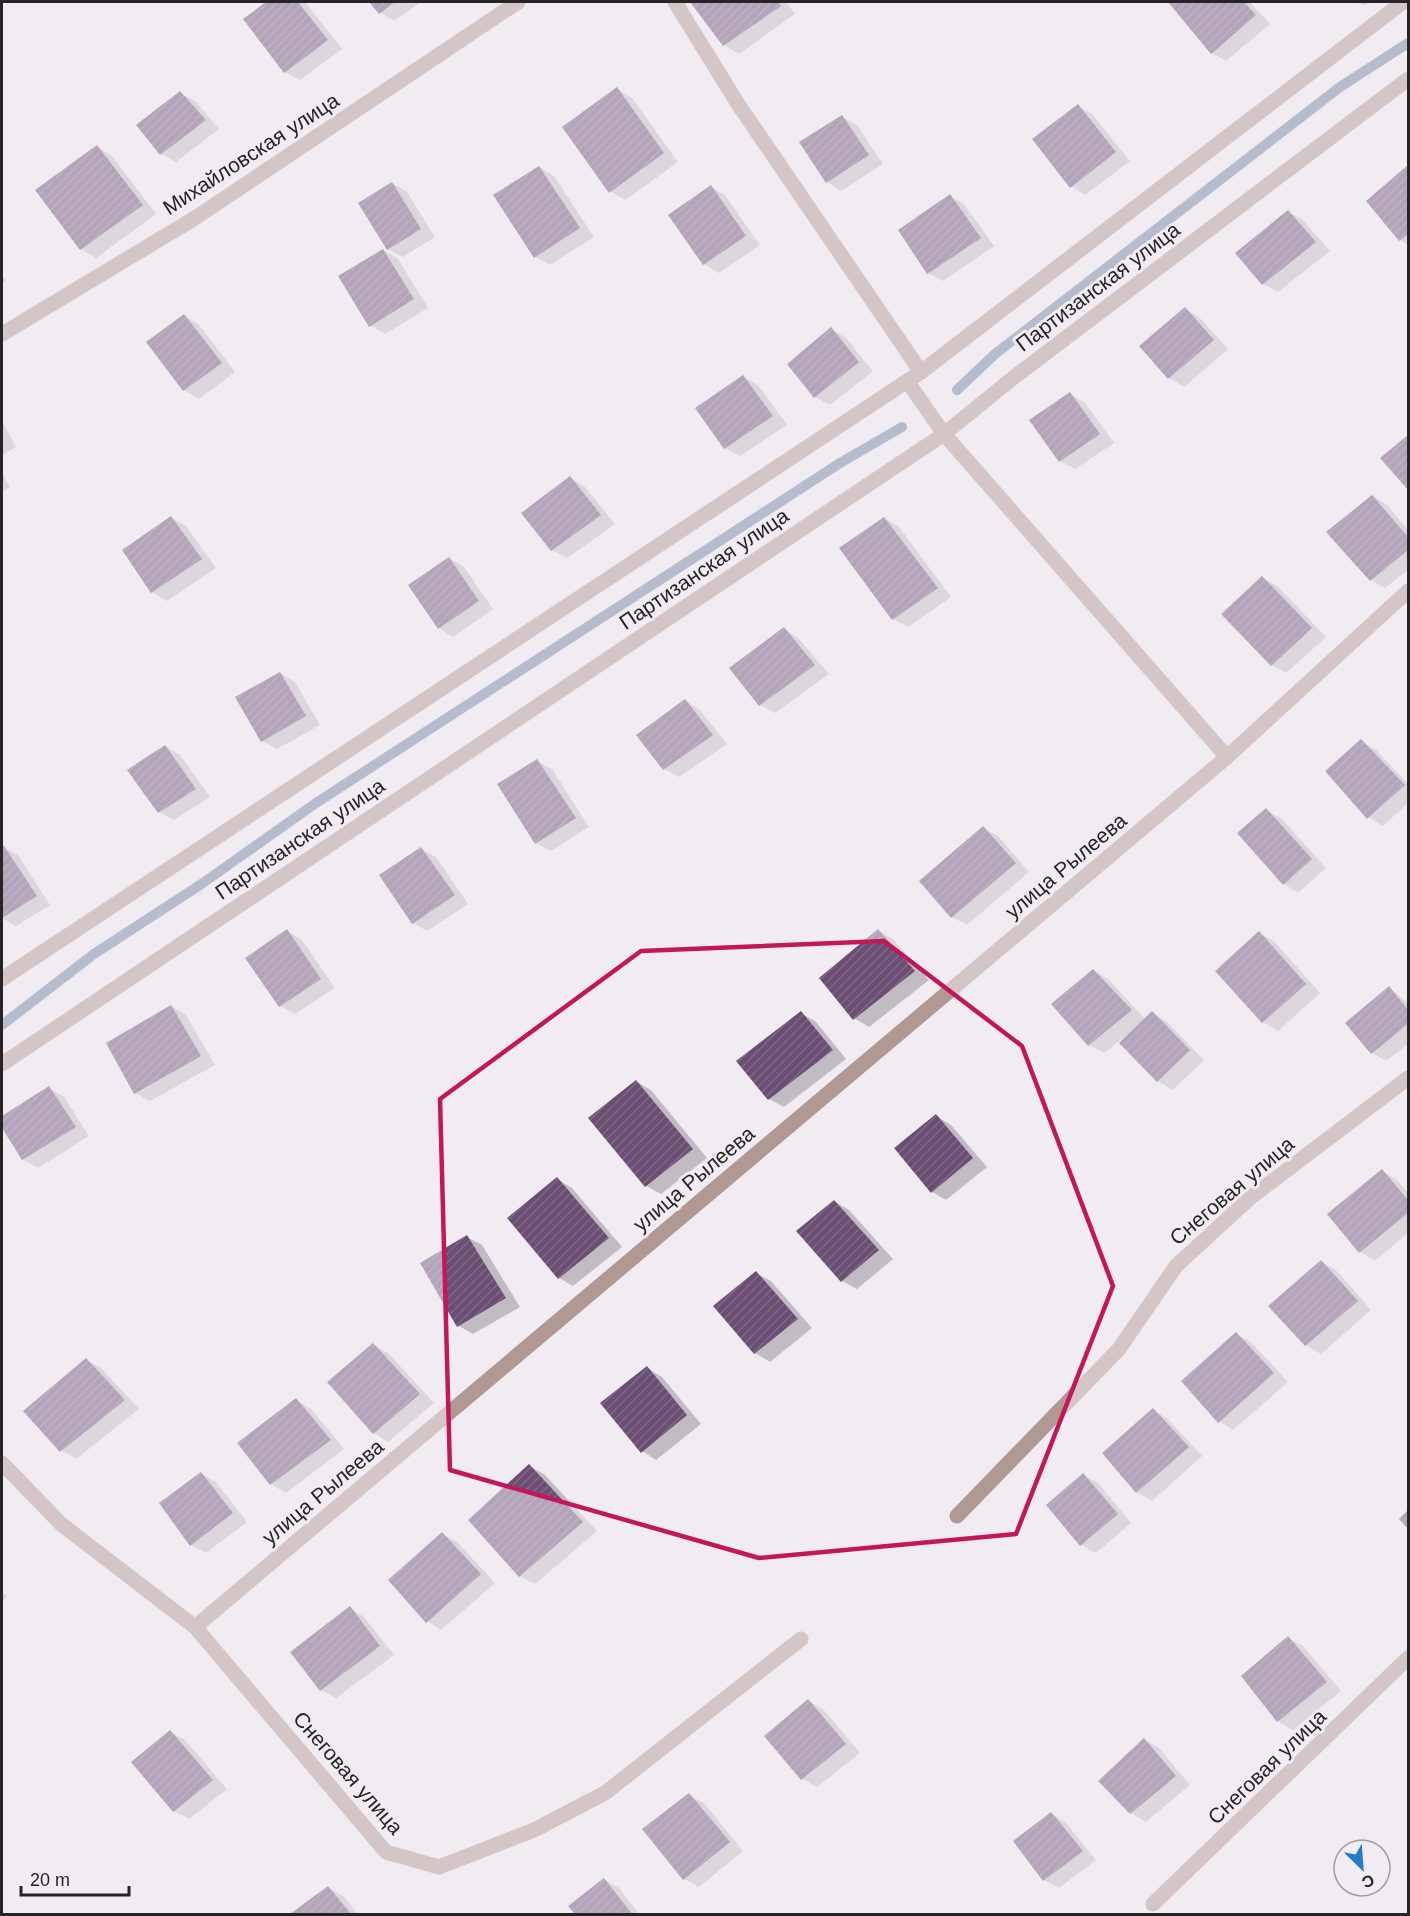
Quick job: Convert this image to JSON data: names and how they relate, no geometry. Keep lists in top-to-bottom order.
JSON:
{
  "streets": {
    "street": [
      "Михайловская улица",
      "Партизанская улица",
      "улица Рылеева",
      "Снеговая улица"
    ]
  },
  "crossings": [
    ["улица Рылеева", "Снеговая улица"]
  ],
  "scale_bar": "20 m",
  "north": "bottom right"
}
